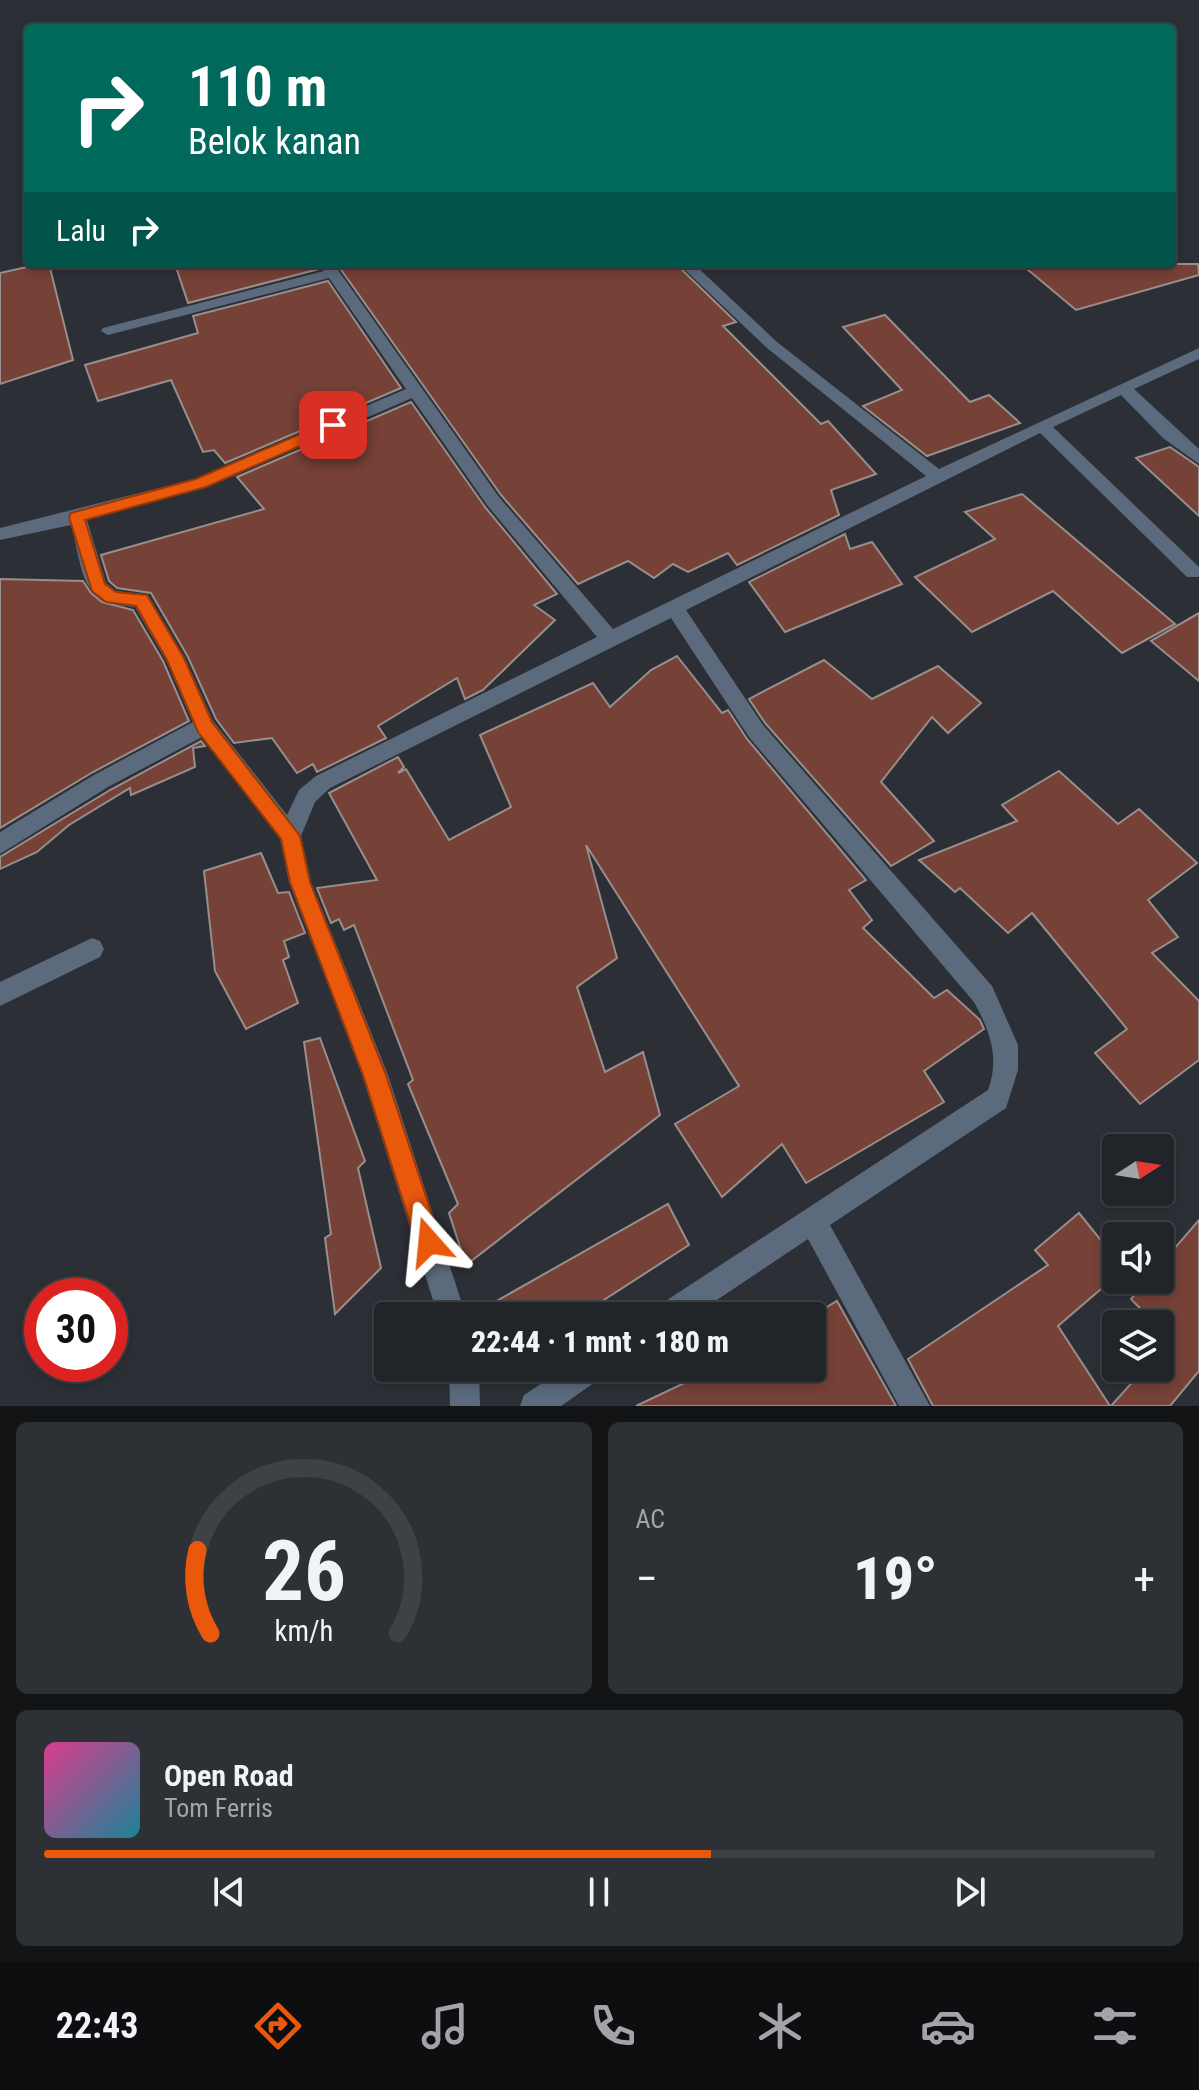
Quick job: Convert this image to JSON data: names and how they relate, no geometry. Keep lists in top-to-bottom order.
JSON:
{
  "north": "right",
  "page": {
    "turn": ["110 m", "Belok kanan"],
    "then": "Lalu",
    "limit": "30",
    "trip": "22:44 · 1 mnt · 180 m",
    "tile": "AC",
    "heat": ["−", "19°", "+"],
    "song": ["Open Road", "Tom Ferris"],
    "tabs": "22:43",
    "gauge": ["26", "km/h"]
  }
}
